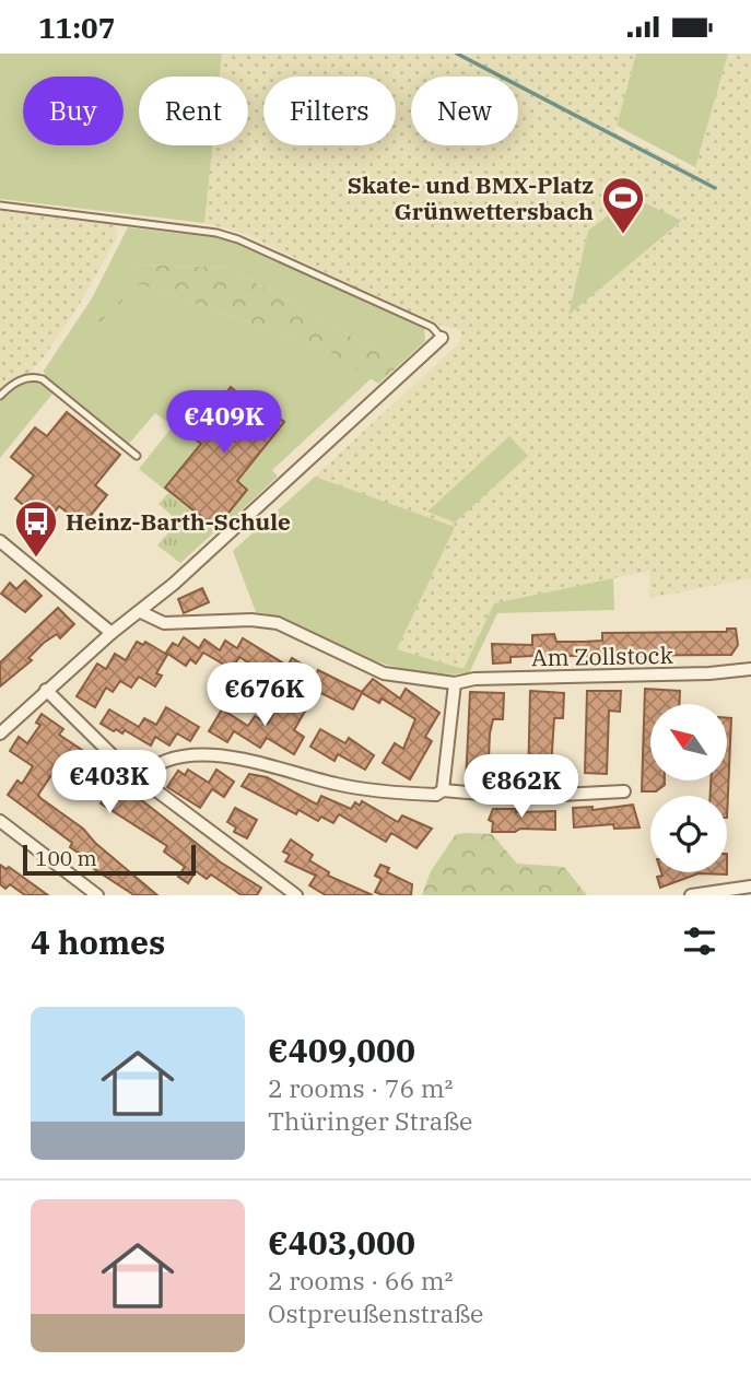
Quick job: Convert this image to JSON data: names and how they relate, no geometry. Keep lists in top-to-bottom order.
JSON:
{
  "streets": {
    "street": ["Am Zollstock"]
  },
  "places": {
    "sports": ["Skate- und BMX-Platz Grünwettersbach"],
    "bus stop": ["Heinz-Barth-Schule"]
  },
  "scale_bar": "100 m",
  "north": "top left",
  "page": {
    "status": "11:07",
    "chip": [
      "Buy",
      "Rent",
      "Filters",
      "New"
    ],
    "price": [
      "€409K",
      "€676K",
      "€403K",
      "€862K"
    ],
    "scale": "100 m",
    "heading": "4 homes",
    "list": [
      {
        "name": "€409,000",
        "note": "2 rooms · 76 m² · Thüringer Straße"
      },
      {
        "name": "€403,000",
        "note": "2 rooms · 66 m² · Ostpreußenstraße"
      }
    ]
  }
}
